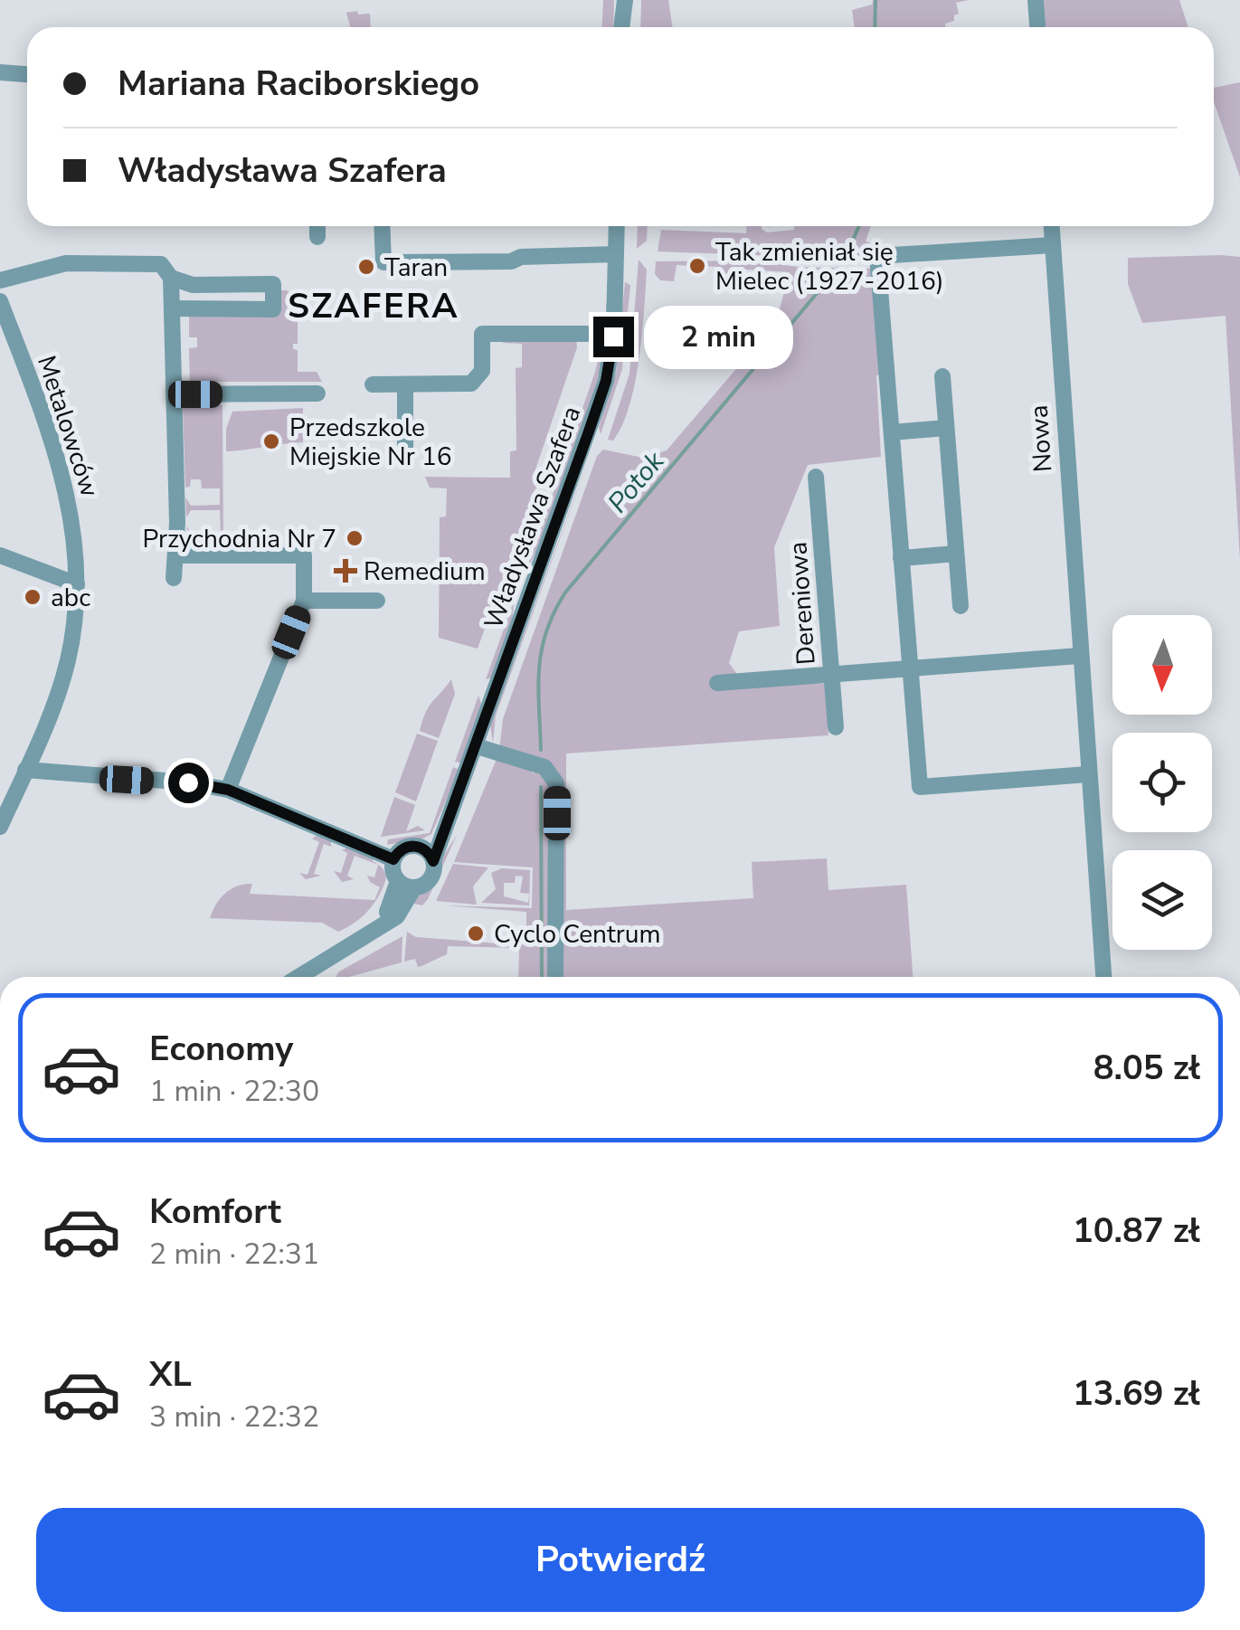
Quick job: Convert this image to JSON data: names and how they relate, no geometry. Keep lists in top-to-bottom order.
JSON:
{
  "streets": {
    "street": [
      "Metalowców",
      "Nowa",
      "Władysława Szafera",
      "Dereniowa"
    ]
  },
  "districts": ["SZAFERA"],
  "water": ["Potok"],
  "places": {
    "other": [
      "Tak zmieniał się Mielec (1927-2016)",
      "Taran",
      "Przedszkole Miejskie Nr 16",
      "Przychodnia Nr 7",
      "abc",
      "Cyclo Centrum"
    ],
    "health": ["Remedium"]
  },
  "north": "bottom",
  "page": {
    "banner": ["Mariana Raciborskiego", "Władysława Szafera"],
    "bubble": "2 min",
    "list": [
      {
        "name": "Economy",
        "note": "1 min · 22:30",
        "value": "8.05 zł"
      },
      {
        "name": "Komfort",
        "note": "2 min · 22:31",
        "value": "10.87 zł"
      },
      {
        "name": "XL",
        "note": "3 min · 22:32",
        "value": "13.69 zł"
      }
    ],
    "buttons": "Potwierdź"
  }
}
